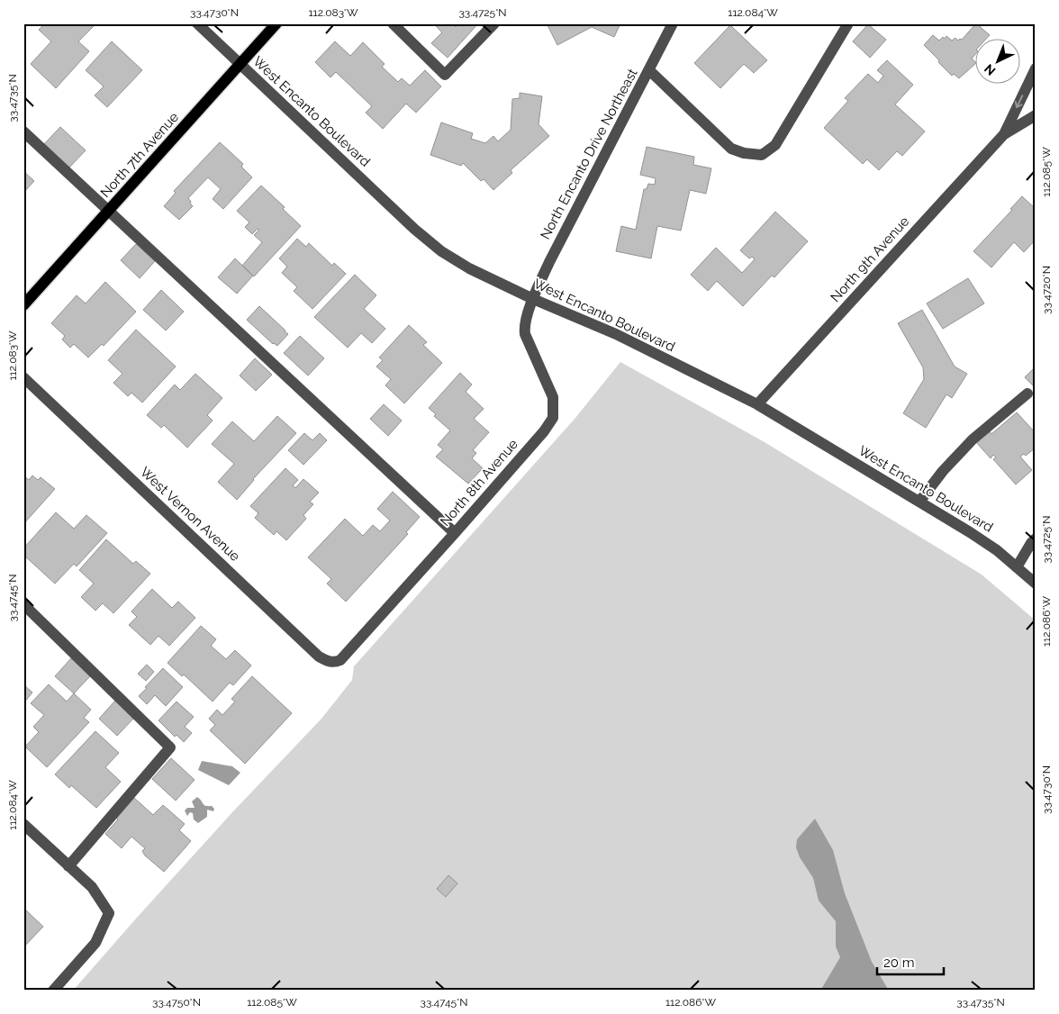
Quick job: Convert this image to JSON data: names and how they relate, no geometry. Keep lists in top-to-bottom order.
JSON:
{
  "streets": {
    "main road": ["North 7th Avenue"],
    "street": [
      "West Encanto Boulevard",
      "North Encanto Drive Northeast",
      "North 9th Avenue",
      "North 8th Avenue",
      "West Vernon Avenue"
    ]
  },
  "crossings": [
    ["West Encanto Boulevard", "North Encanto Drive Northeast"],
    ["West Encanto Boulevard", "North 7th Avenue"],
    ["West Encanto Boulevard", "North 9th Avenue"],
    ["West Encanto Boulevard", "North 8th Avenue"],
    ["North Encanto Drive Northeast", "North 8th Avenue"],
    ["North 8th Avenue", "West Vernon Avenue"]
  ],
  "scale_bar": "20 m",
  "north": "bottom left",
  "coordinates": [
    "33.4730°N",
    "112.083°W",
    "33.4725°N",
    "112.084°W",
    "33.4735°N",
    "112.085°W",
    "33.4720°N",
    "33.4745°N",
    "112.086°W",
    "33.4750°N"
  ]
}
